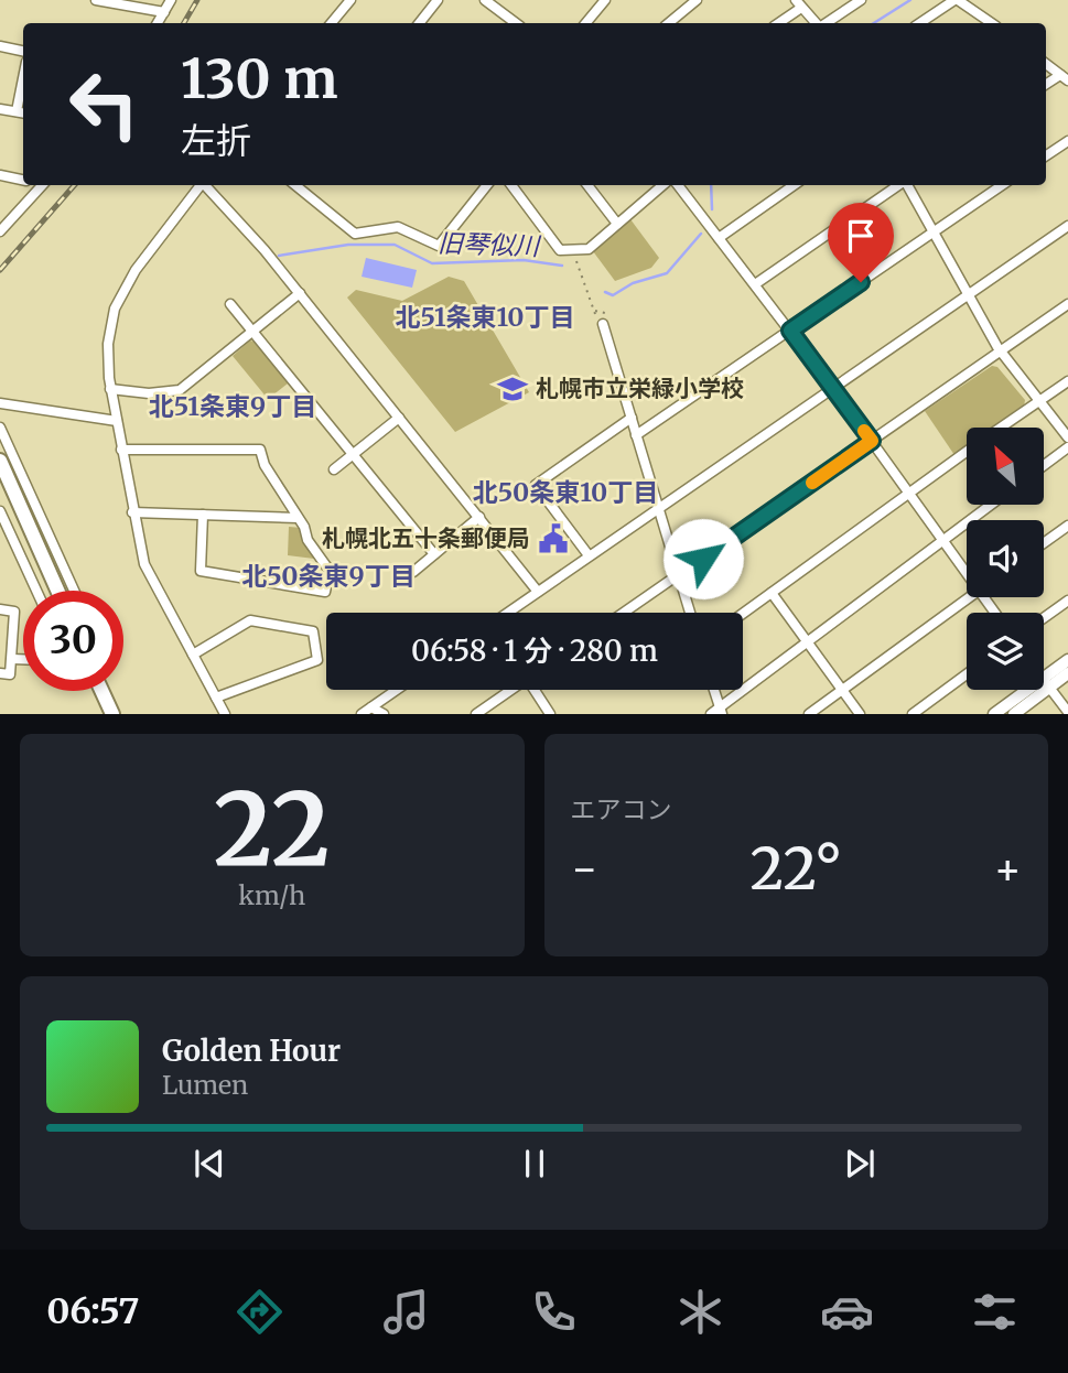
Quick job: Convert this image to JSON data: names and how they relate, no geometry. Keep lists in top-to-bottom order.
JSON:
{
  "districts": [
    "北51条東10丁目",
    "北51条東9丁目",
    "北50条東10丁目",
    "北50条東9丁目"
  ],
  "water": ["旧琴似川"],
  "places": {
    "school or university": ["札幌市立栄緑小学校"],
    "public building": ["札幌北五十条郵便局"]
  },
  "north": "top left",
  "page": {
    "turn": ["130 m", "左折"],
    "limit": "30",
    "trip": "06:58 · 1 分 · 280 m",
    "tile": [
      ["22", "km/h"],
      "エアコン"
    ],
    "heat": ["−", "22°", "+"],
    "song": ["Golden Hour", "Lumen"],
    "tabs": "06:57"
  }
}
